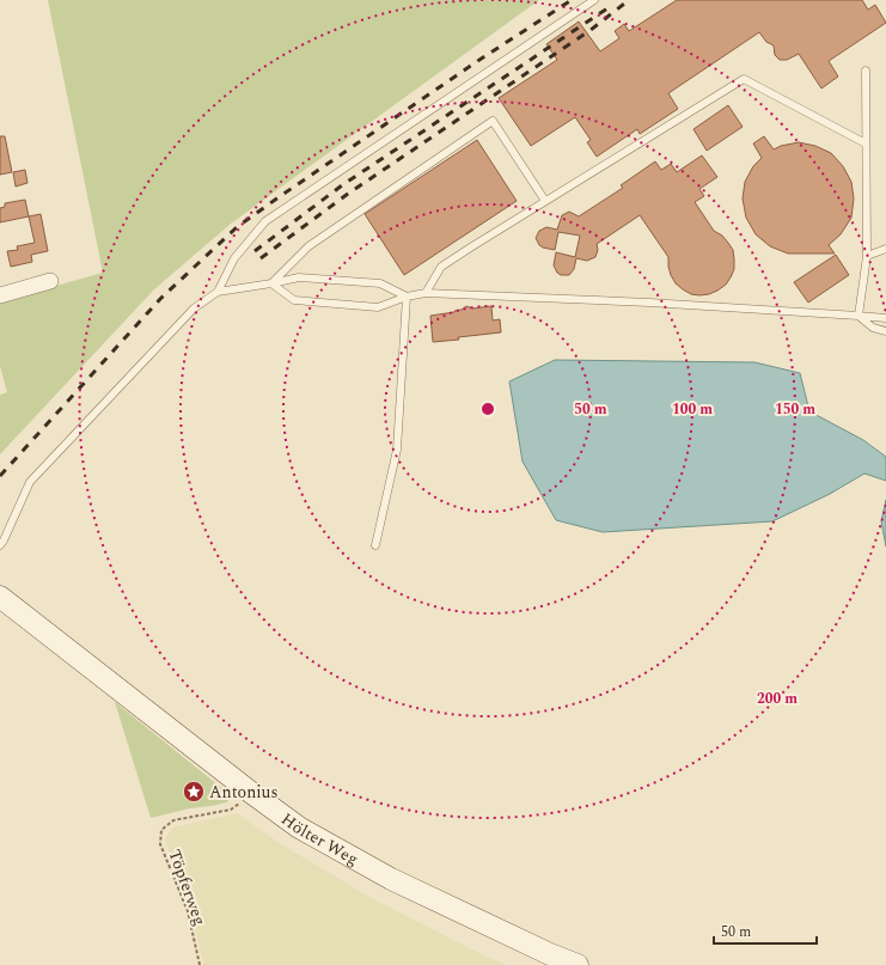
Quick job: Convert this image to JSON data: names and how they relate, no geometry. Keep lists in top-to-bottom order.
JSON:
{
  "streets": {
    "main road": ["Hölter Weg"],
    "path": ["Töpferweg"]
  },
  "crossings": [
    ["Hölter Weg", "Töpferweg"]
  ],
  "places": {
    "place": ["Antonius"]
  },
  "scale_bar": "50 m",
  "rings": [
    "50 m",
    "100 m",
    "150 m",
    "200 m"
  ]
}
